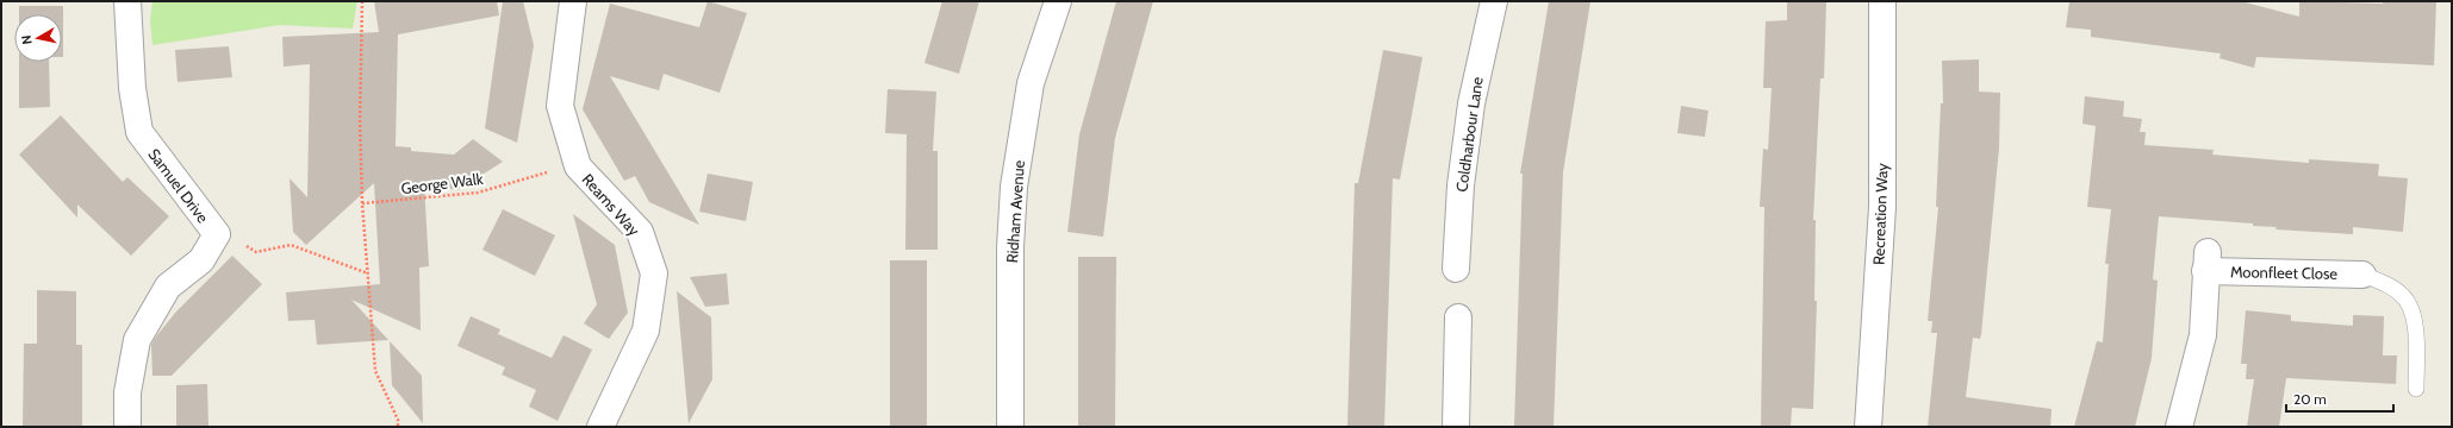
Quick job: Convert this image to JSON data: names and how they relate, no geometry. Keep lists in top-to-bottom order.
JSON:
{
  "streets": {
    "street": [
      "Coldharbour Lane",
      "Samuel Drive",
      "Reams Way",
      "Ridham Avenue",
      "Recreation Way",
      "Moonfleet Close"
    ],
    "path": ["George Walk"]
  },
  "crossings": [
    ["George Walk", "Reams Way"]
  ],
  "scale_bar": "20 m",
  "north": "left"
}
